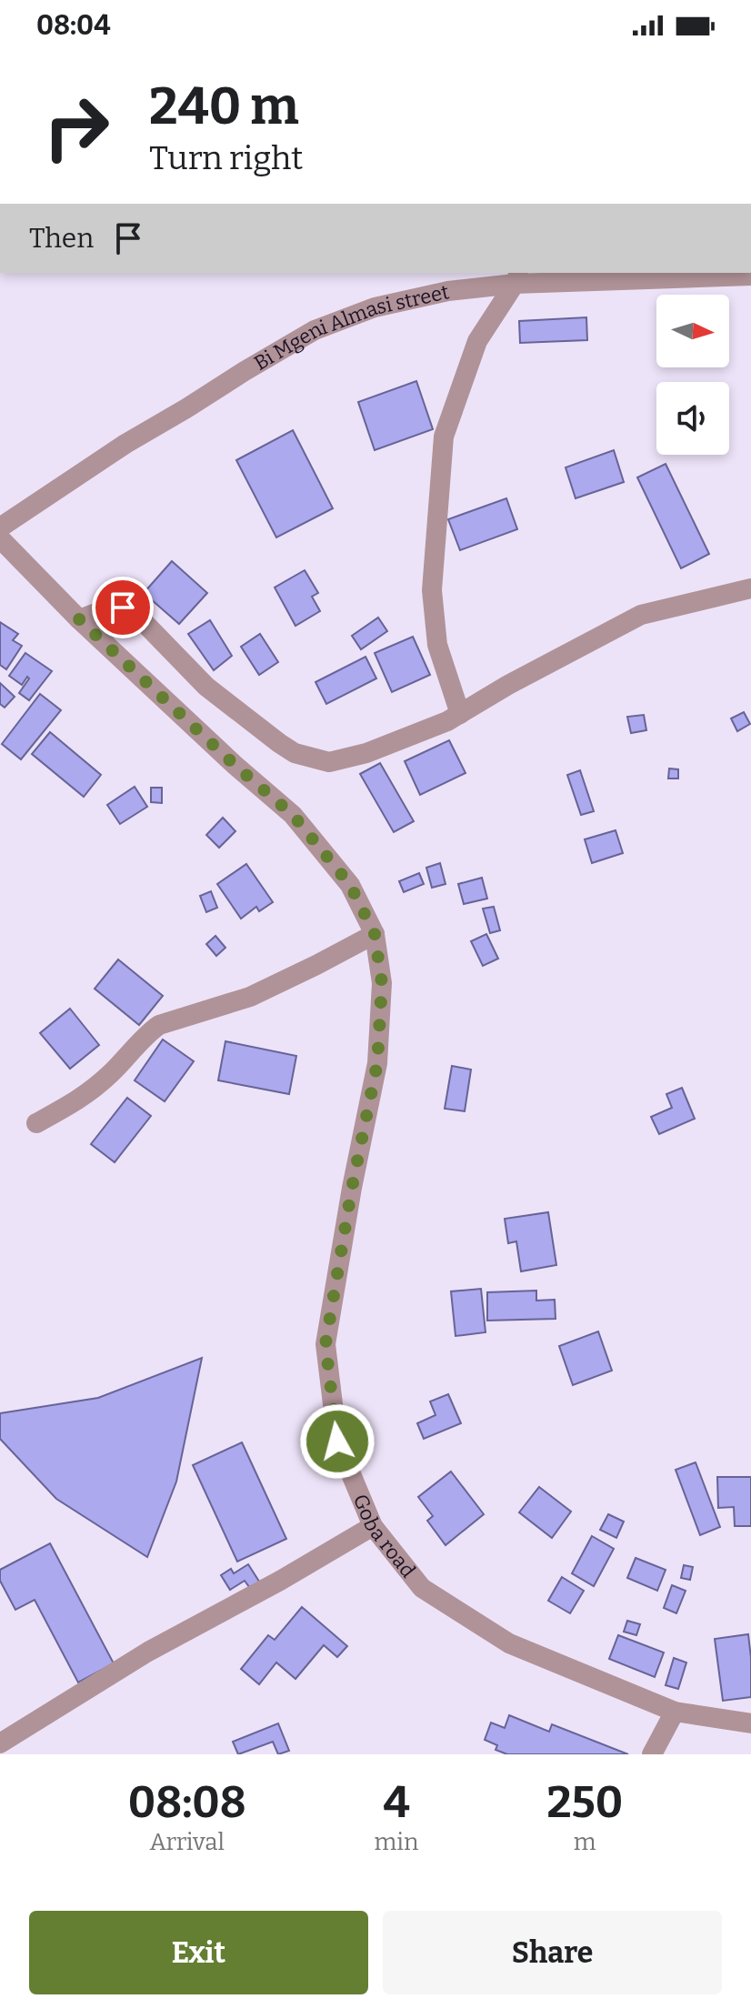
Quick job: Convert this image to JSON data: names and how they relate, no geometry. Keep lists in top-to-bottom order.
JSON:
{
  "streets": {
    "street": ["Bi Mgeni Almasi street", "Goba road"]
  },
  "north": "right",
  "page": {
    "status": "08:04",
    "turn": ["240 m", "Turn right"],
    "then": "Then",
    "eta": [
      "08:08",
      "Arrival",
      "4",
      "min",
      "250",
      "m"
    ],
    "buttons": ["Exit", "Share"]
  }
}
